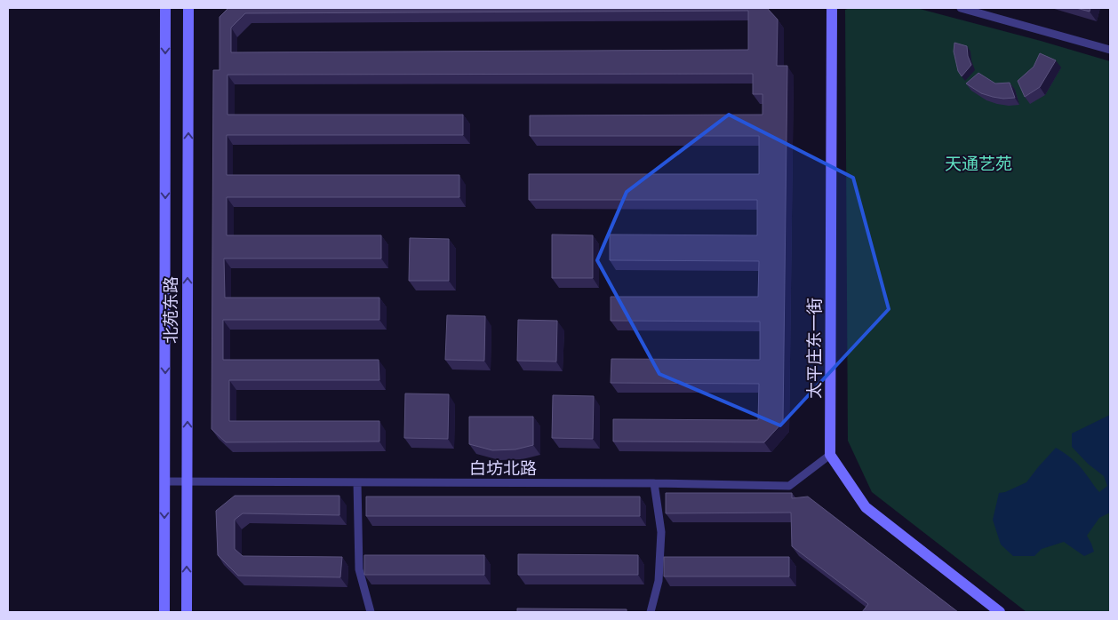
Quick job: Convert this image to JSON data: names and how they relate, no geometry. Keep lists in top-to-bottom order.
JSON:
{
  "streets": {
    "main road": ["北苑东路", "太平庄东一街"],
    "street": ["白坊北路"]
  },
  "crossings": [
    ["北苑东路", "白坊北路"],
    ["太平庄东一街", "白坊北路"]
  ],
  "parks": ["天通艺苑"]
}
